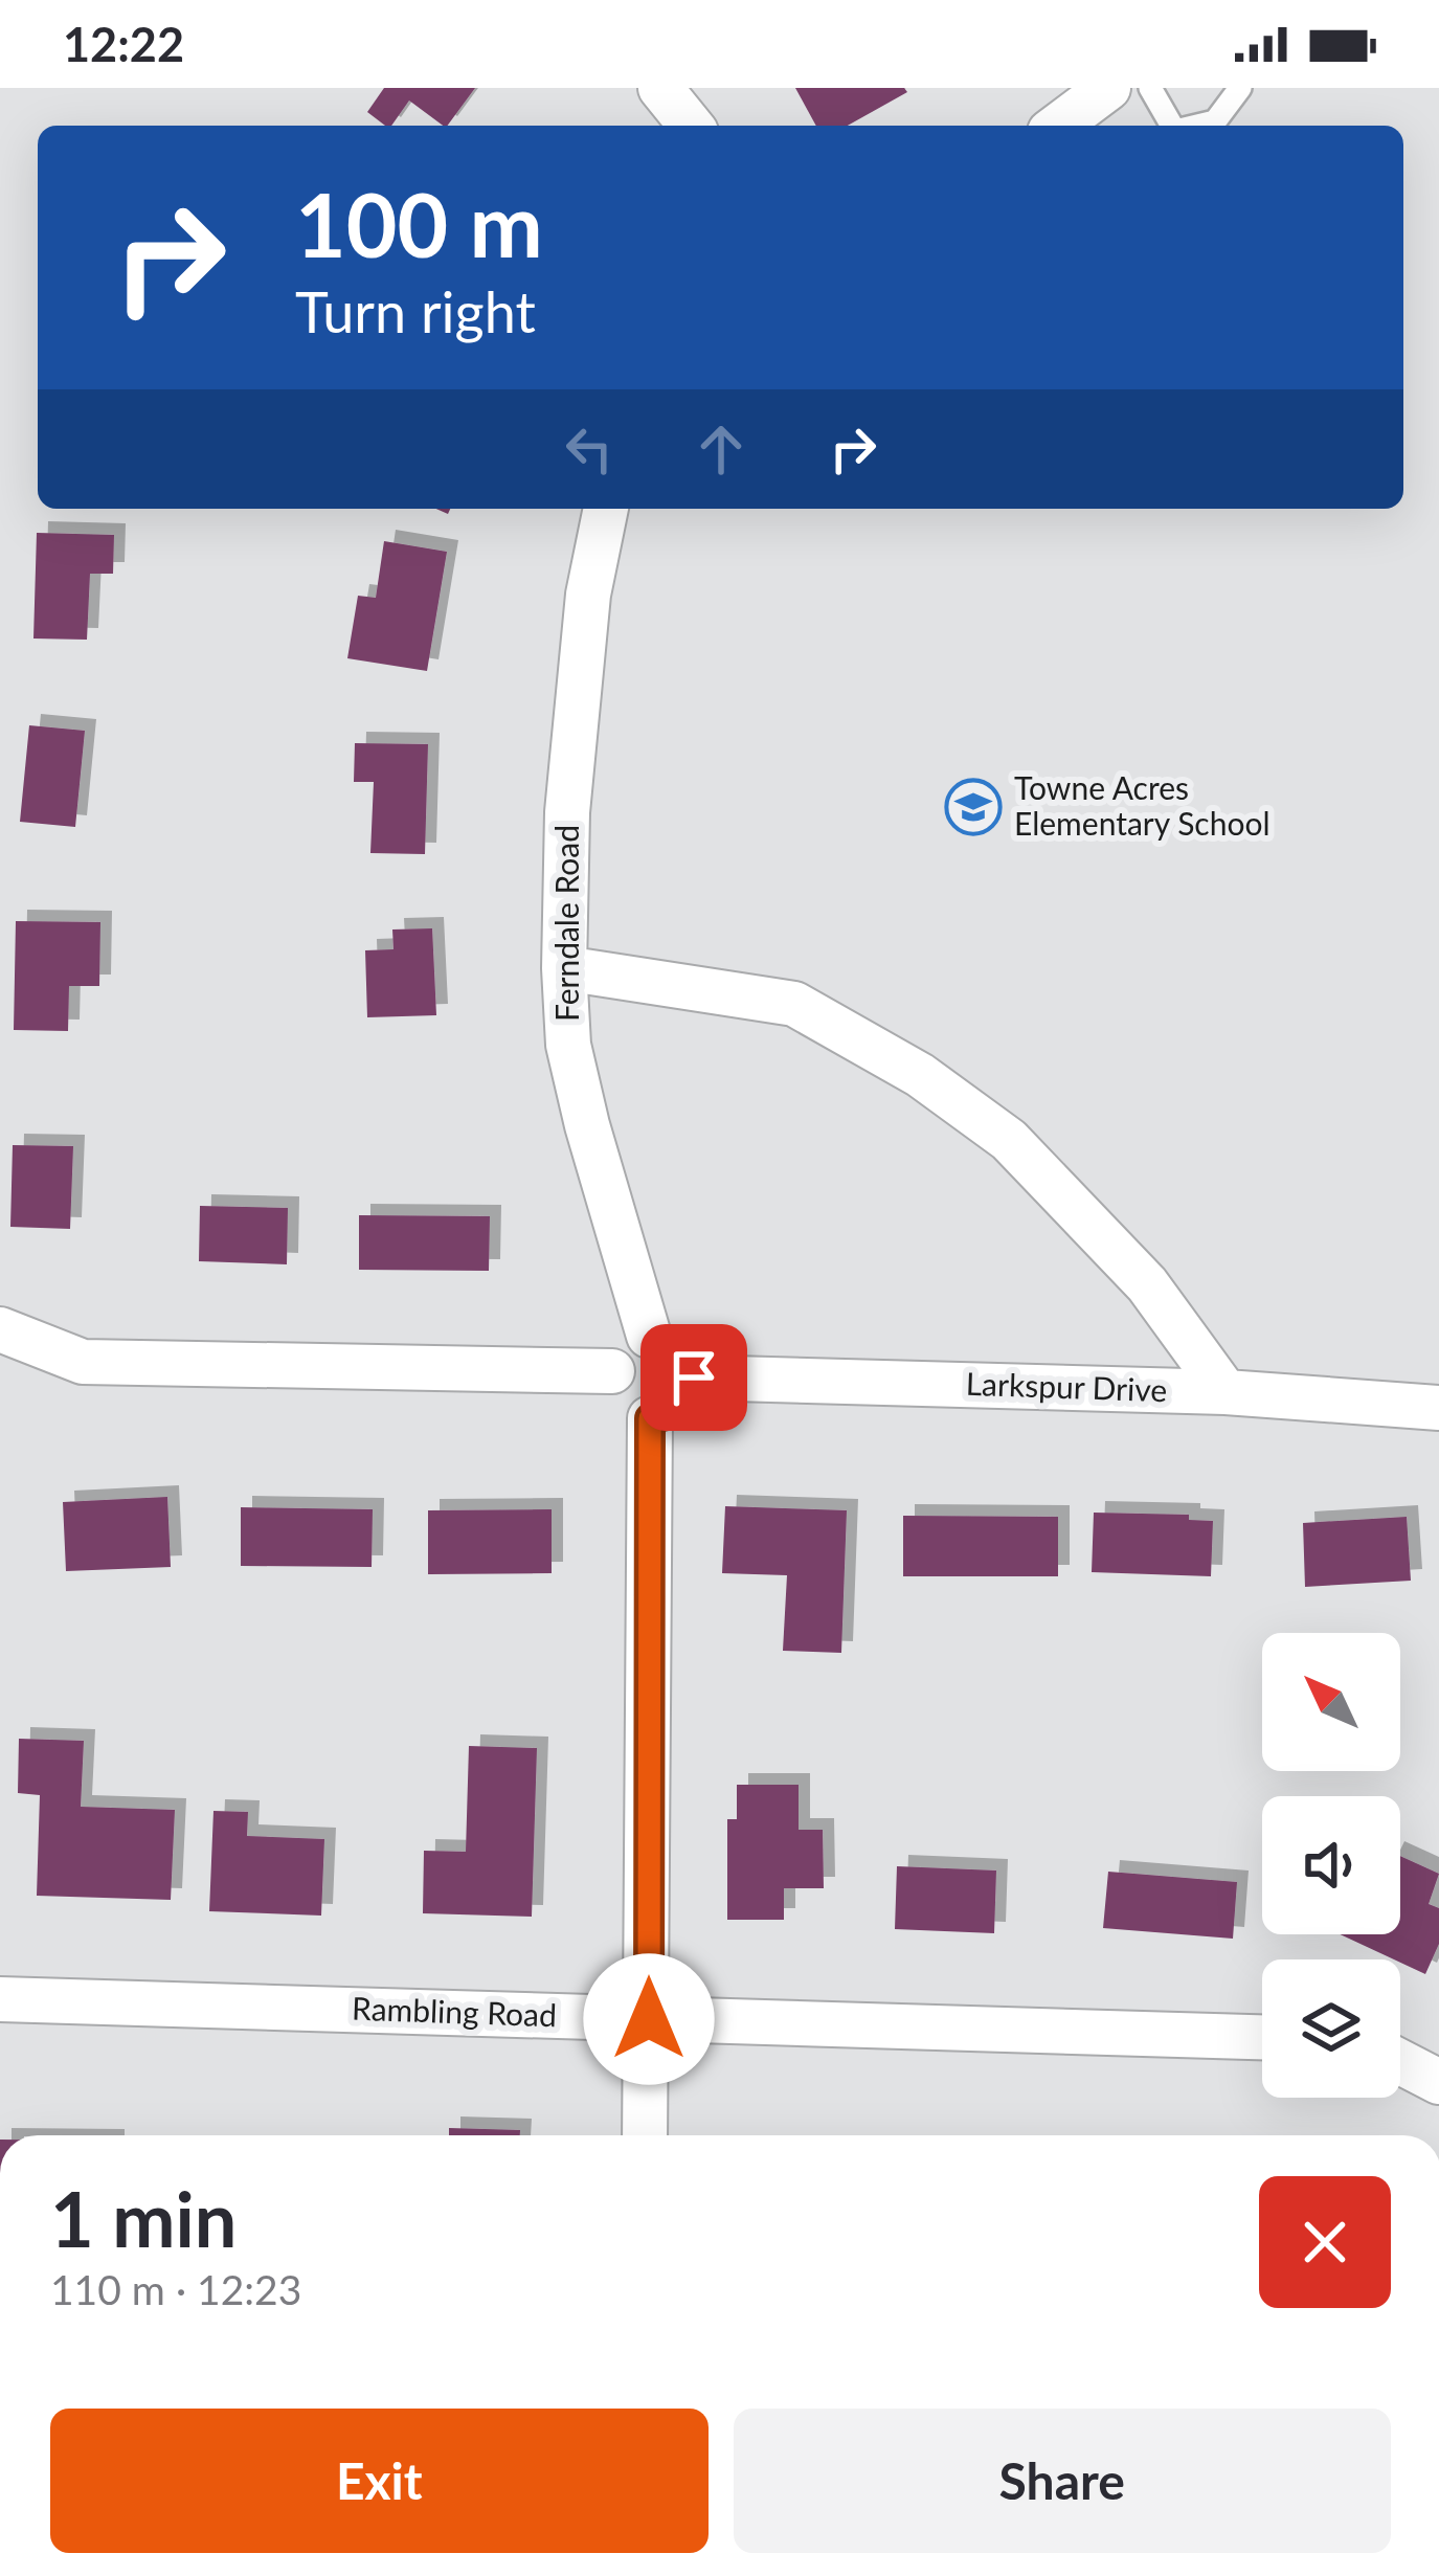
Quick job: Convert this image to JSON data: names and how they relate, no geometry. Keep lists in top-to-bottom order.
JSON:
{
  "streets": {
    "street": ["Ferndale Road", "Larkspur Drive", "Rambling Road"]
  },
  "crossings": [
    ["Ferndale Road", "Larkspur Drive"]
  ],
  "places": {
    "school or university": ["Towne Acres Elementary School"]
  },
  "north": "top left",
  "page": {
    "status": "12:22",
    "turn": ["100 m", "Turn right"],
    "heading": ["1 min", "110 m · 12:23"],
    "buttons": ["Exit", "Share"]
  }
}
